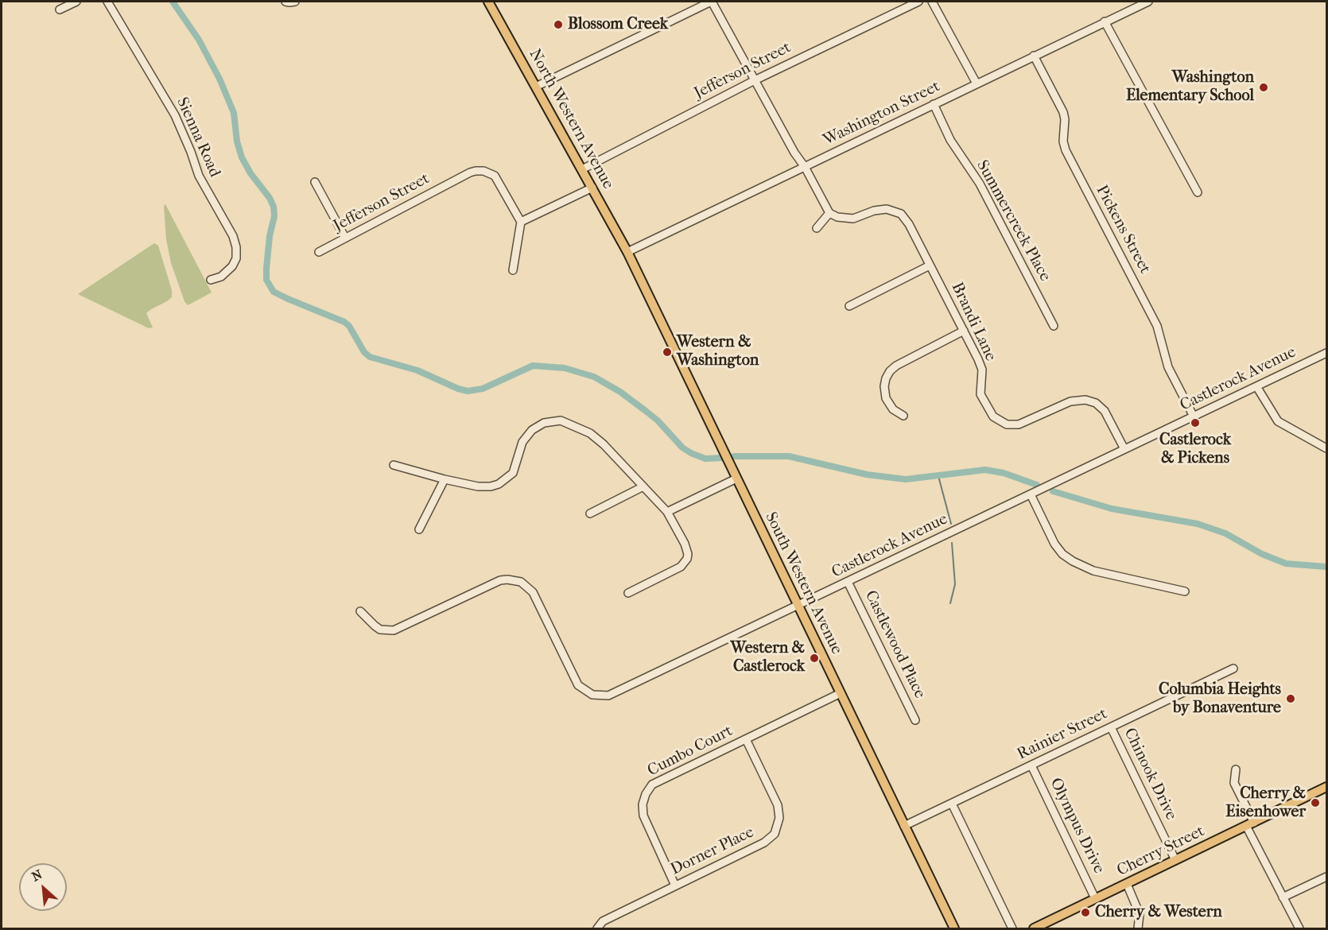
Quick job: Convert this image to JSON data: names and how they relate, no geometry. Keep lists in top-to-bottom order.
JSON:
{
  "streets": {
    "main road": ["North Western Avenue", "South Western Avenue", "Cherry Street"],
    "street": [
      "Jefferson Street",
      "Washington Street",
      "Sienna Road",
      "Summercreek Place",
      "Pickens Street",
      "Brandi Lane",
      "Castlerock Avenue",
      "Castlewood Place",
      "Rainier Street",
      "Cumbo Court",
      "Chinook Drive",
      "Olympus Drive",
      "Dorner Place"
    ]
  },
  "crossings": [
    ["Jefferson Street", "North Western Avenue"],
    ["Washington Street", "North Western Avenue"],
    ["Washington Street", "Summercreek Place"],
    ["Washington Street", "Pickens Street"],
    ["Washington Street", "South Western Avenue"],
    ["North Western Avenue", "South Western Avenue"],
    ["Pickens Street", "Castlerock Avenue"],
    ["Brandi Lane", "Castlerock Avenue"],
    ["Castlerock Avenue", "South Western Avenue"],
    ["Castlerock Avenue", "Castlewood Place"],
    ["South Western Avenue", "Rainier Street"],
    ["South Western Avenue", "Cumbo Court"],
    ["Rainier Street", "Chinook Drive"],
    ["Rainier Street", "Olympus Drive"],
    ["Cumbo Court", "Dorner Place"],
    ["Chinook Drive", "Cherry Street"],
    ["Olympus Drive", "Cherry Street"]
  ],
  "places": [
    "Blossom Creek",
    "Washington Elementary School",
    "Western & Washington",
    "Castlerock & Pickens",
    "Western & Castlerock",
    "Columbia Heights by Bonaventure",
    "Cherry & Eisenhower",
    "Cherry & Western"
  ],
  "north": "top left"
}
